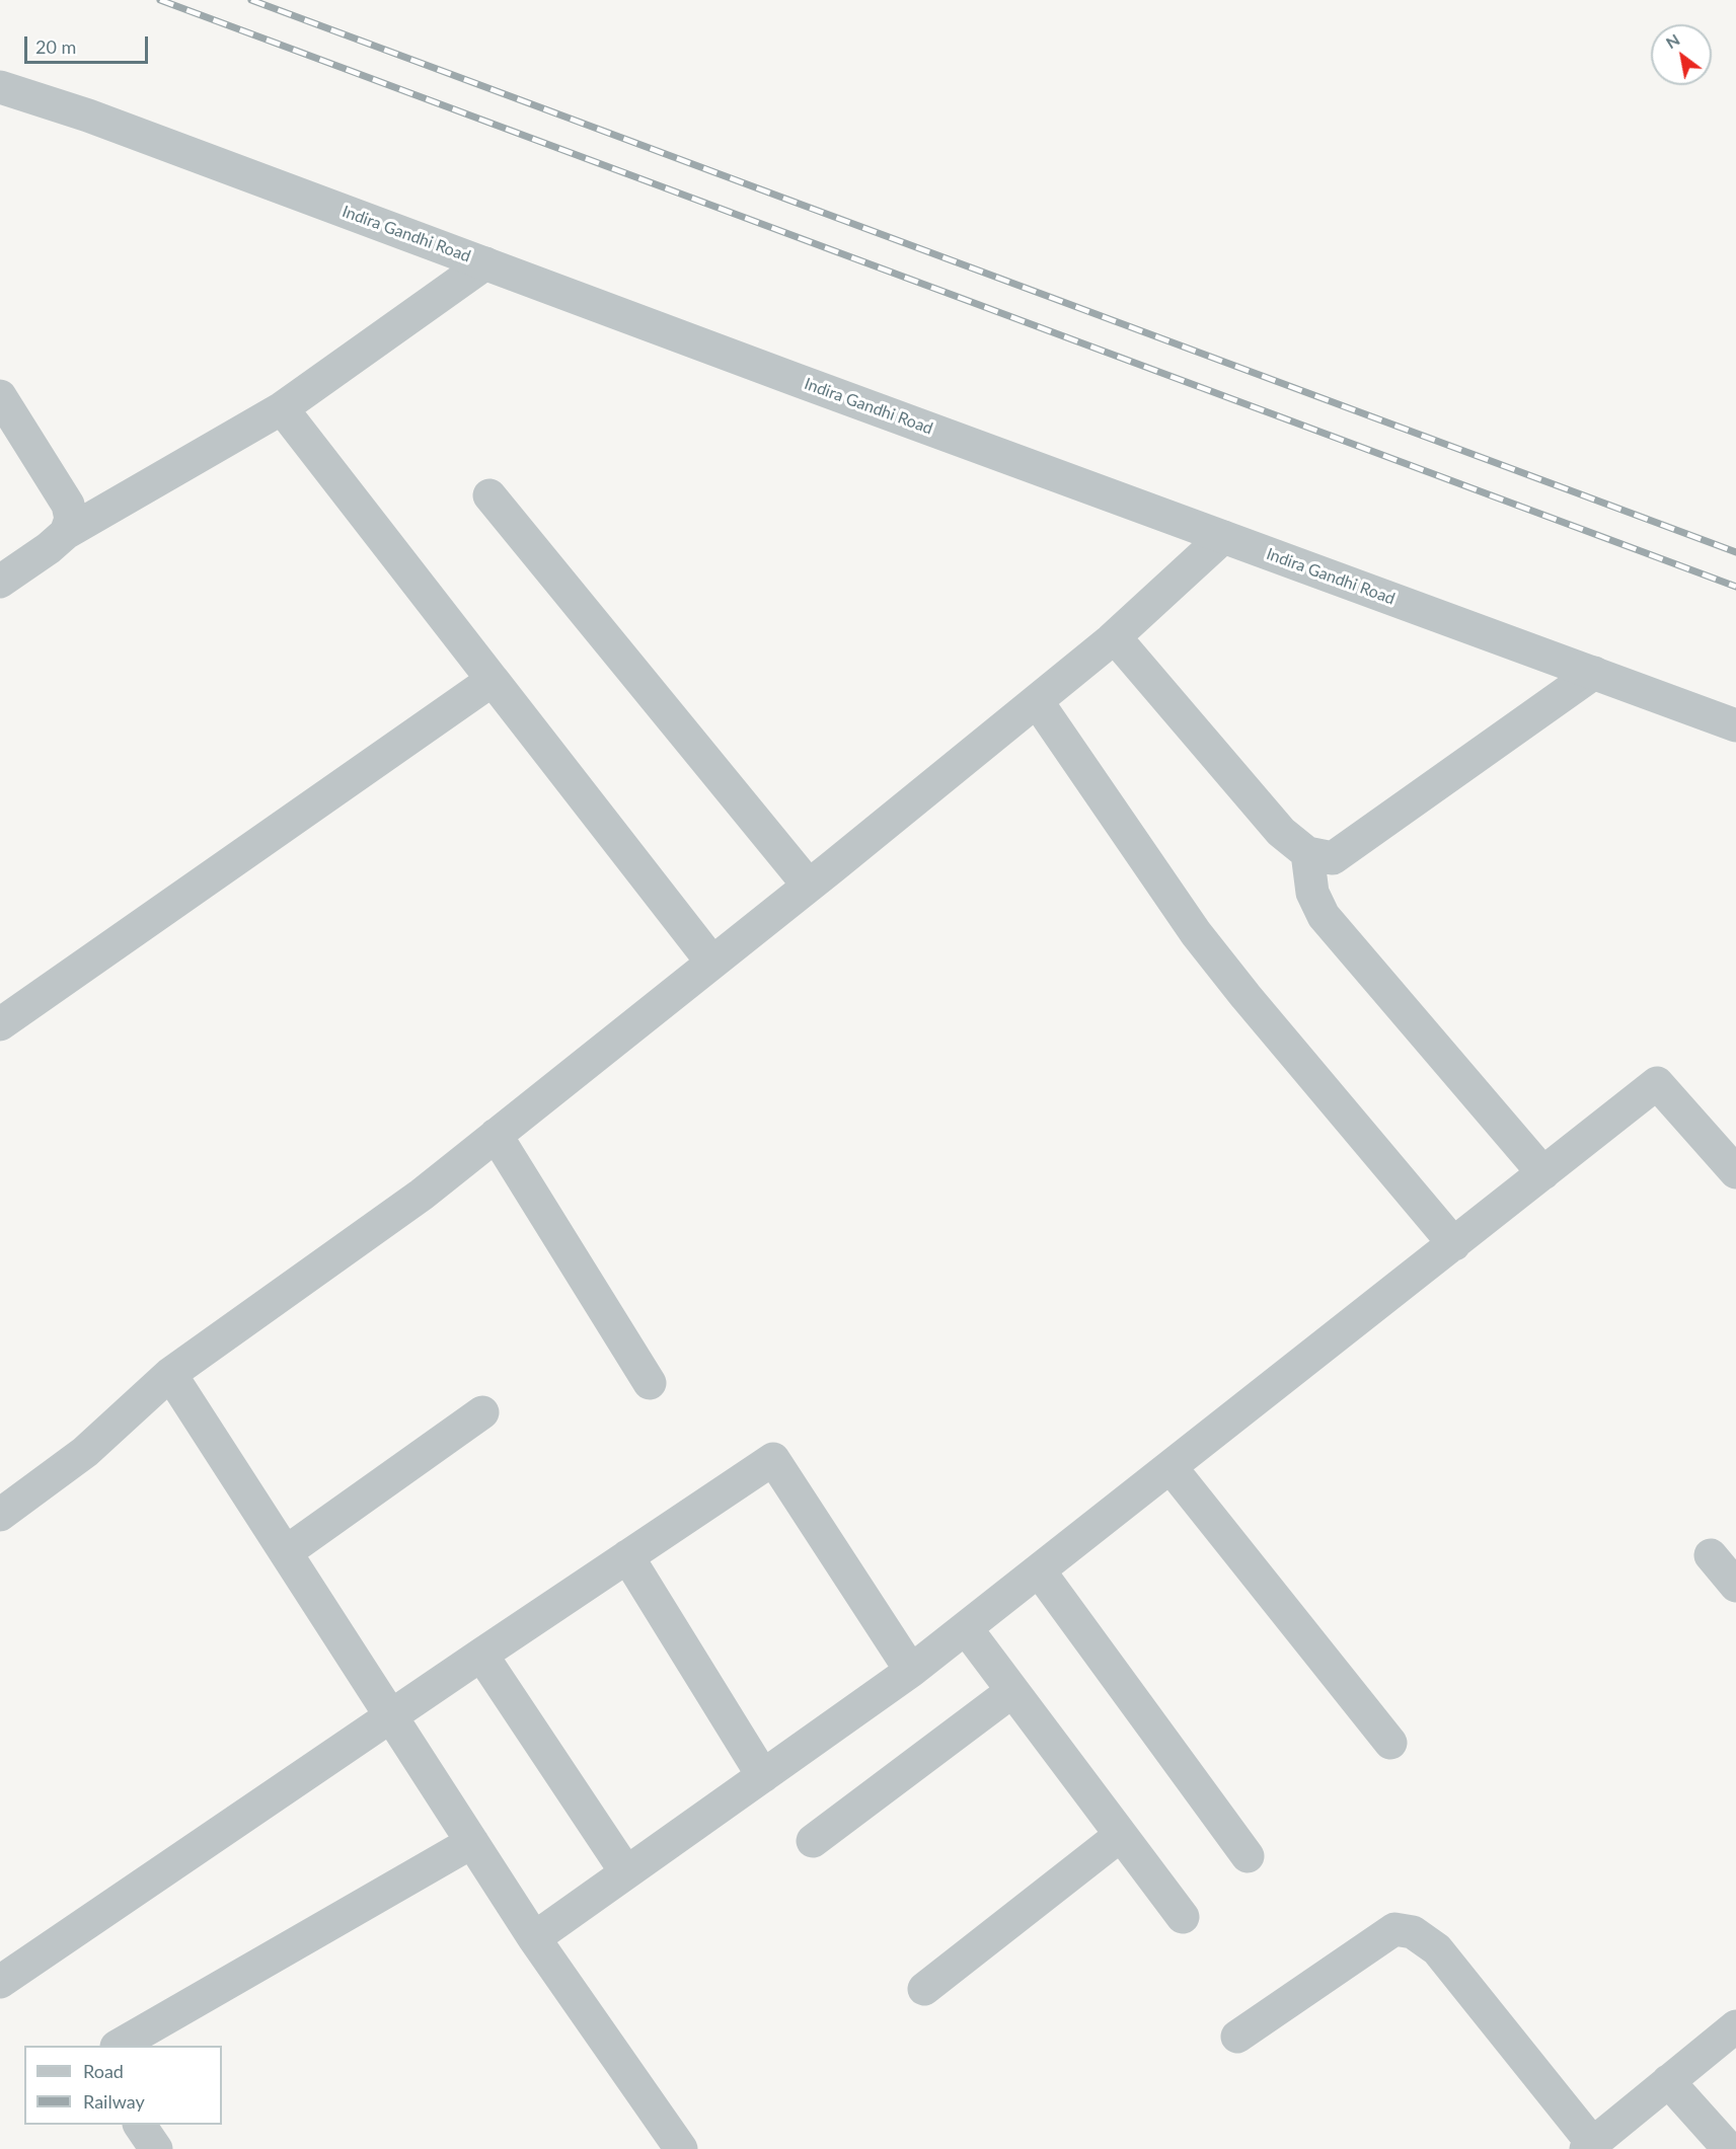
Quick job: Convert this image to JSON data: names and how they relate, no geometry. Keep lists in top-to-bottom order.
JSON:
{
  "streets": {
    "street": ["Indira Gandhi Road"]
  },
  "legend": ["Road", "Railway"],
  "scale_bar": "20 m",
  "north": "top left"
}
